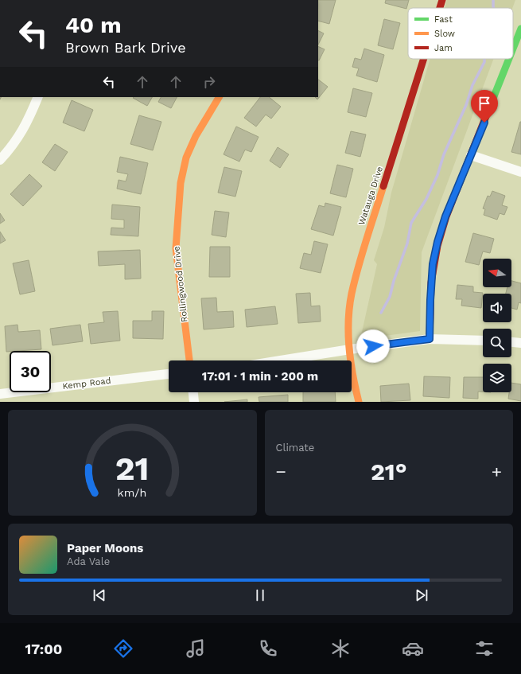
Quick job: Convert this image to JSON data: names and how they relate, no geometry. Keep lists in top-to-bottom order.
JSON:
{
  "streets": {
    "street": ["Watauga Drive", "Rollingwood Drive", "Kemp Road"]
  },
  "legend": ["Fast", "Slow", "Jam"],
  "north": "left",
  "page": {
    "turn": ["40 m", "Brown Bark Drive"],
    "limit": "30",
    "trip": "17:01 · 1 min · 200 m",
    "tile": "Climate",
    "heat": ["−", "21°", "+"],
    "song": ["Paper Moons", "Ada Vale"],
    "tabs": "17:00",
    "gauge": ["21", "km/h"]
  }
}
